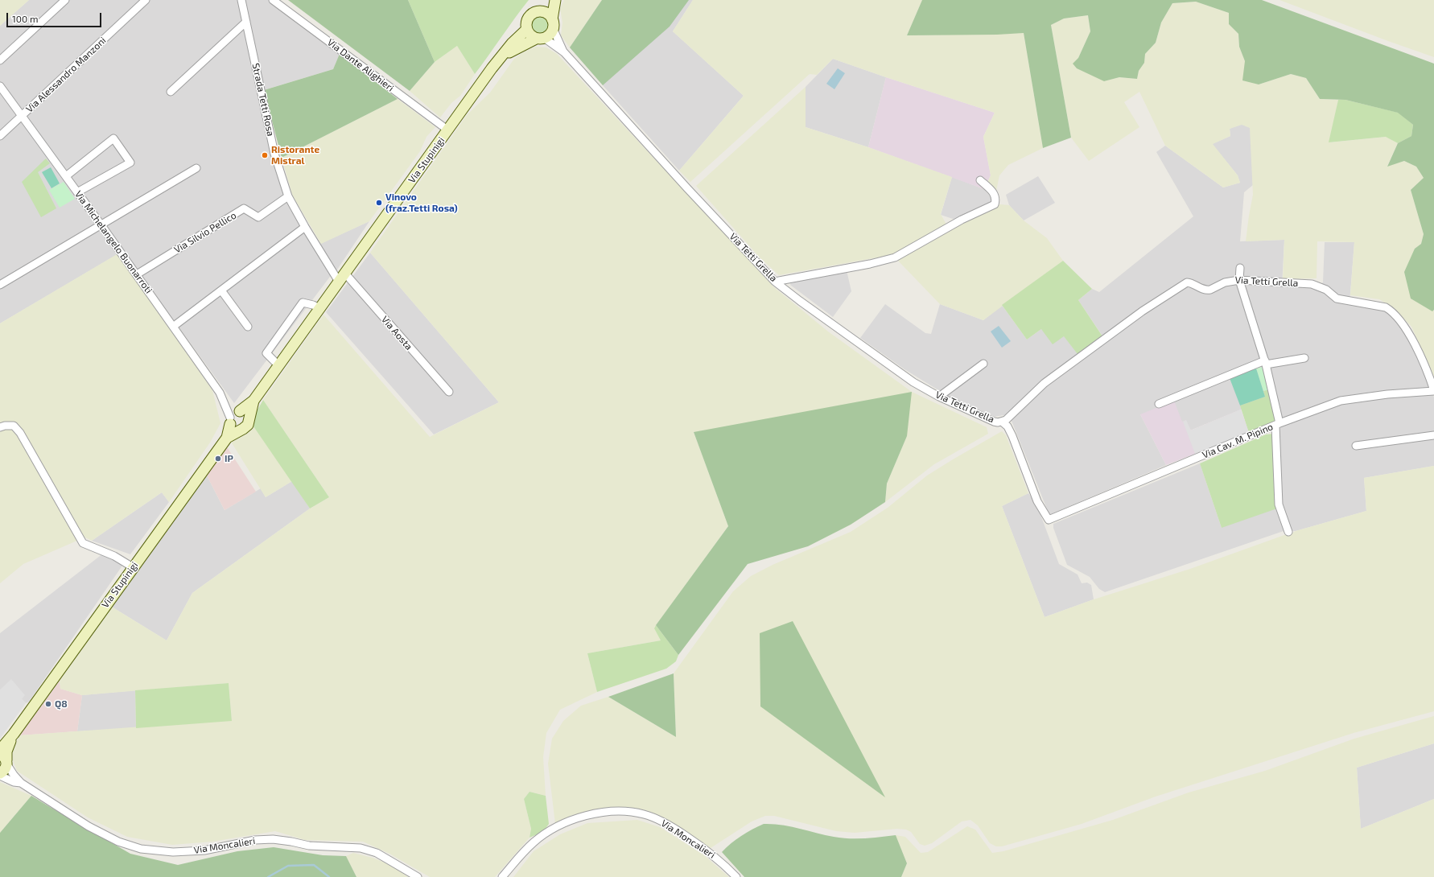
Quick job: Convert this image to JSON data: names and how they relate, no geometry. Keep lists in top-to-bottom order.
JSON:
{
  "streets": {
    "street": [
      "Via Dante Alighieri",
      "Via Alessandro Manzoni",
      "Strada Tetti Rosa",
      "Via Stupinigi",
      "Via Silvio Pellico",
      "Via Michelangelo Buonarroti",
      "Via Tetti Grella",
      "Via Aosta",
      "Via Cav. M. Pipino",
      "Via Moncalieri"
    ]
  },
  "crossings": [
    ["Via Dante Alighieri", "Via Stupinigi"],
    ["Via Alessandro Manzoni", "Via Michelangelo Buonarroti"],
    ["Strada Tetti Rosa", "Via Stupinigi"],
    ["Strada Tetti Rosa", "Via Silvio Pellico"],
    ["Strada Tetti Rosa", "Via Aosta"],
    ["Via Stupinigi", "Via Michelangelo Buonarroti"],
    ["Via Stupinigi", "Via Tetti Grella"],
    ["Via Stupinigi", "Via Aosta"],
    ["Via Stupinigi", "Via Moncalieri"],
    ["Via Silvio Pellico", "Via Michelangelo Buonarroti"],
    ["Via Tetti Grella", "Via Cav. M. Pipino"]
  ],
  "places": [
    "Ristorante Mistral",
    "Vinovo (fraz.Tetti Rosa)",
    "IP",
    "Q8"
  ],
  "scale_bar": "100 m"
}
